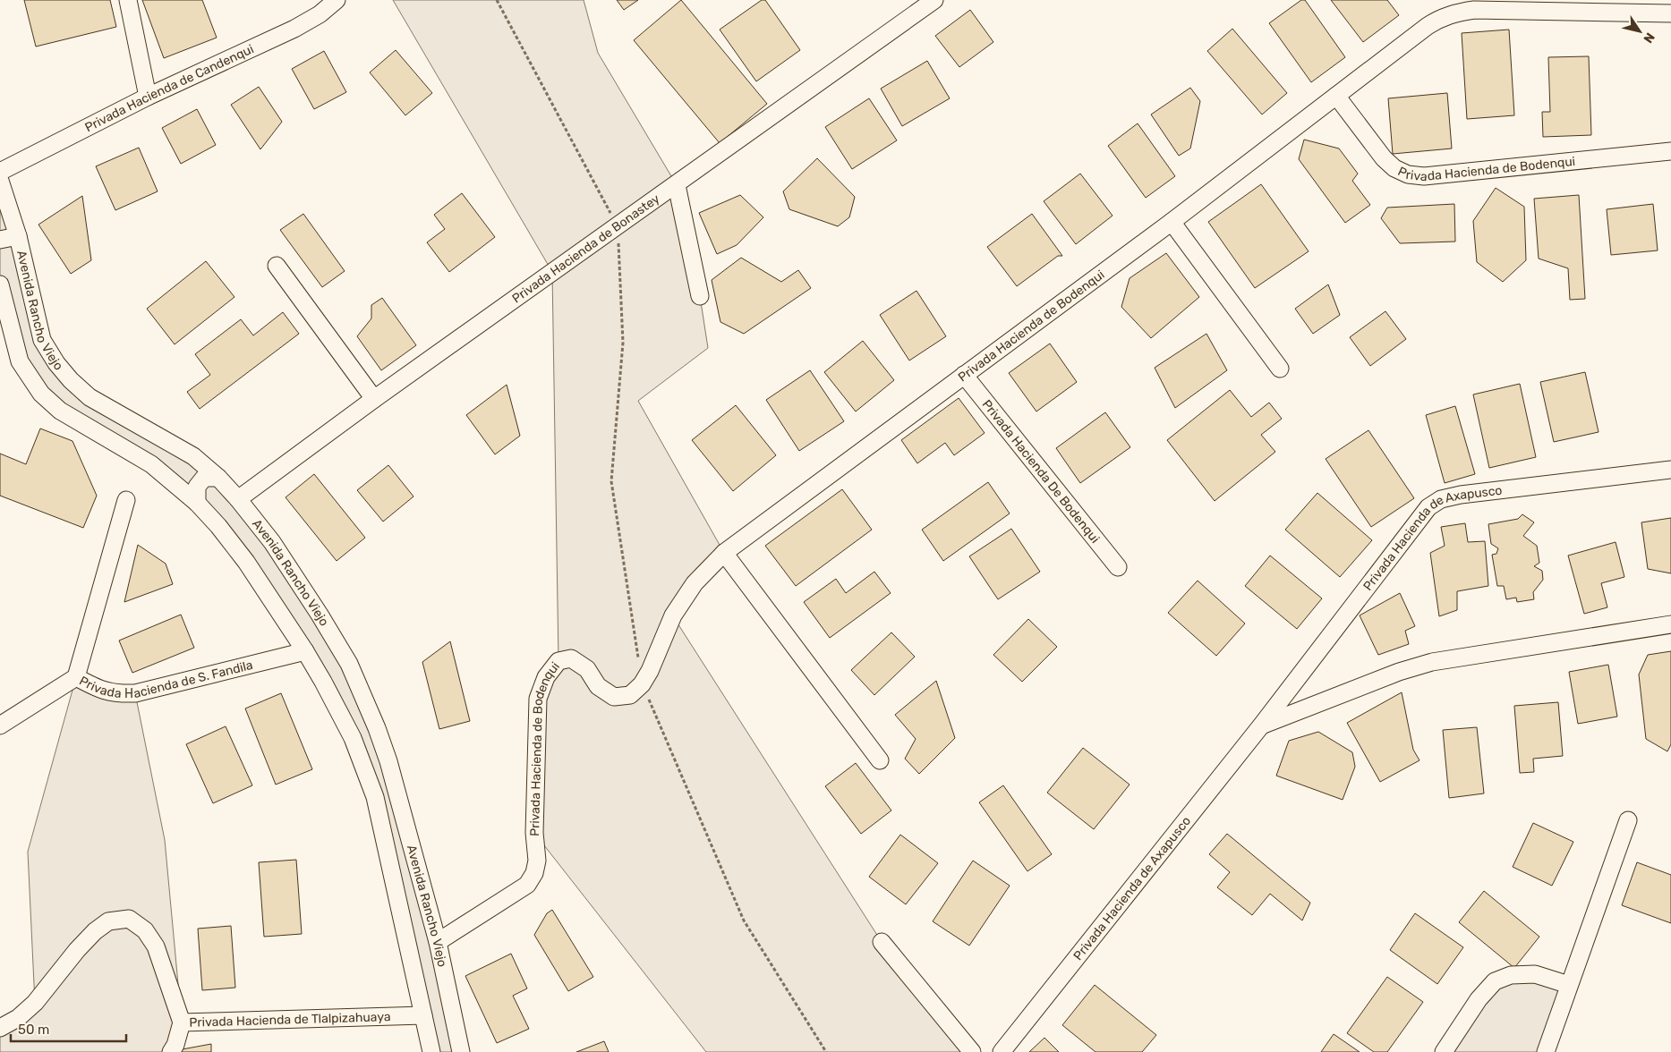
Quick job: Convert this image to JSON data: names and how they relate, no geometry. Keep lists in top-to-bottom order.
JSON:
{
  "streets": {
    "street": [
      "Privada Hacienda de Candenqui",
      "Privada Hacienda de Bodenqui",
      "Privada Hacienda de Bonastey",
      "Avenida Rancho Viejo",
      "Privada Hacienda De Bodenqui",
      "Privada Hacienda de Axapusco",
      "Privada Hacienda de S. Fandila",
      "Privada Hacienda de Tlalpizahuaya"
    ]
  },
  "crossings": [
    ["Privada Hacienda de Bodenqui", "Avenida Rancho Viejo"],
    ["Privada Hacienda de Bodenqui", "Privada Hacienda De Bodenqui"],
    ["Privada Hacienda de Bonastey", "Avenida Rancho Viejo"],
    ["Avenida Rancho Viejo", "Privada Hacienda de S. Fandila"],
    ["Avenida Rancho Viejo", "Privada Hacienda de Tlalpizahuaya"]
  ],
  "scale_bar": "50 m",
  "north": "bottom right"
}
